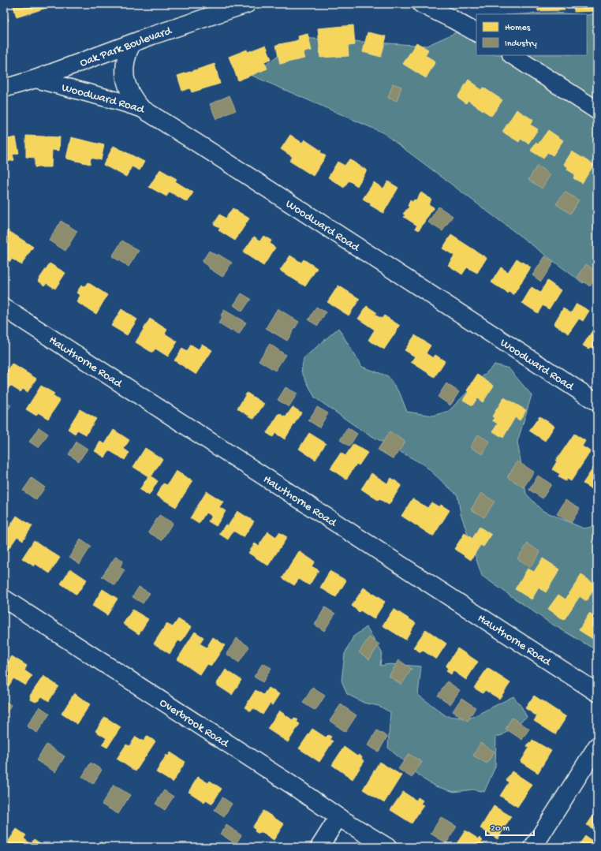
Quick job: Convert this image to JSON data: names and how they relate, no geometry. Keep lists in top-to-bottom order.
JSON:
{
  "streets": {
    "street": [
      "Oak Park Boulevard",
      "Woodward Road",
      "Hawthorne Road",
      "Overbrook Road"
    ]
  },
  "crossings": [
    ["Oak Park Boulevard", "Woodward Road"]
  ],
  "legend": ["Homes", "Industry"],
  "scale_bar": "20 m"
}
